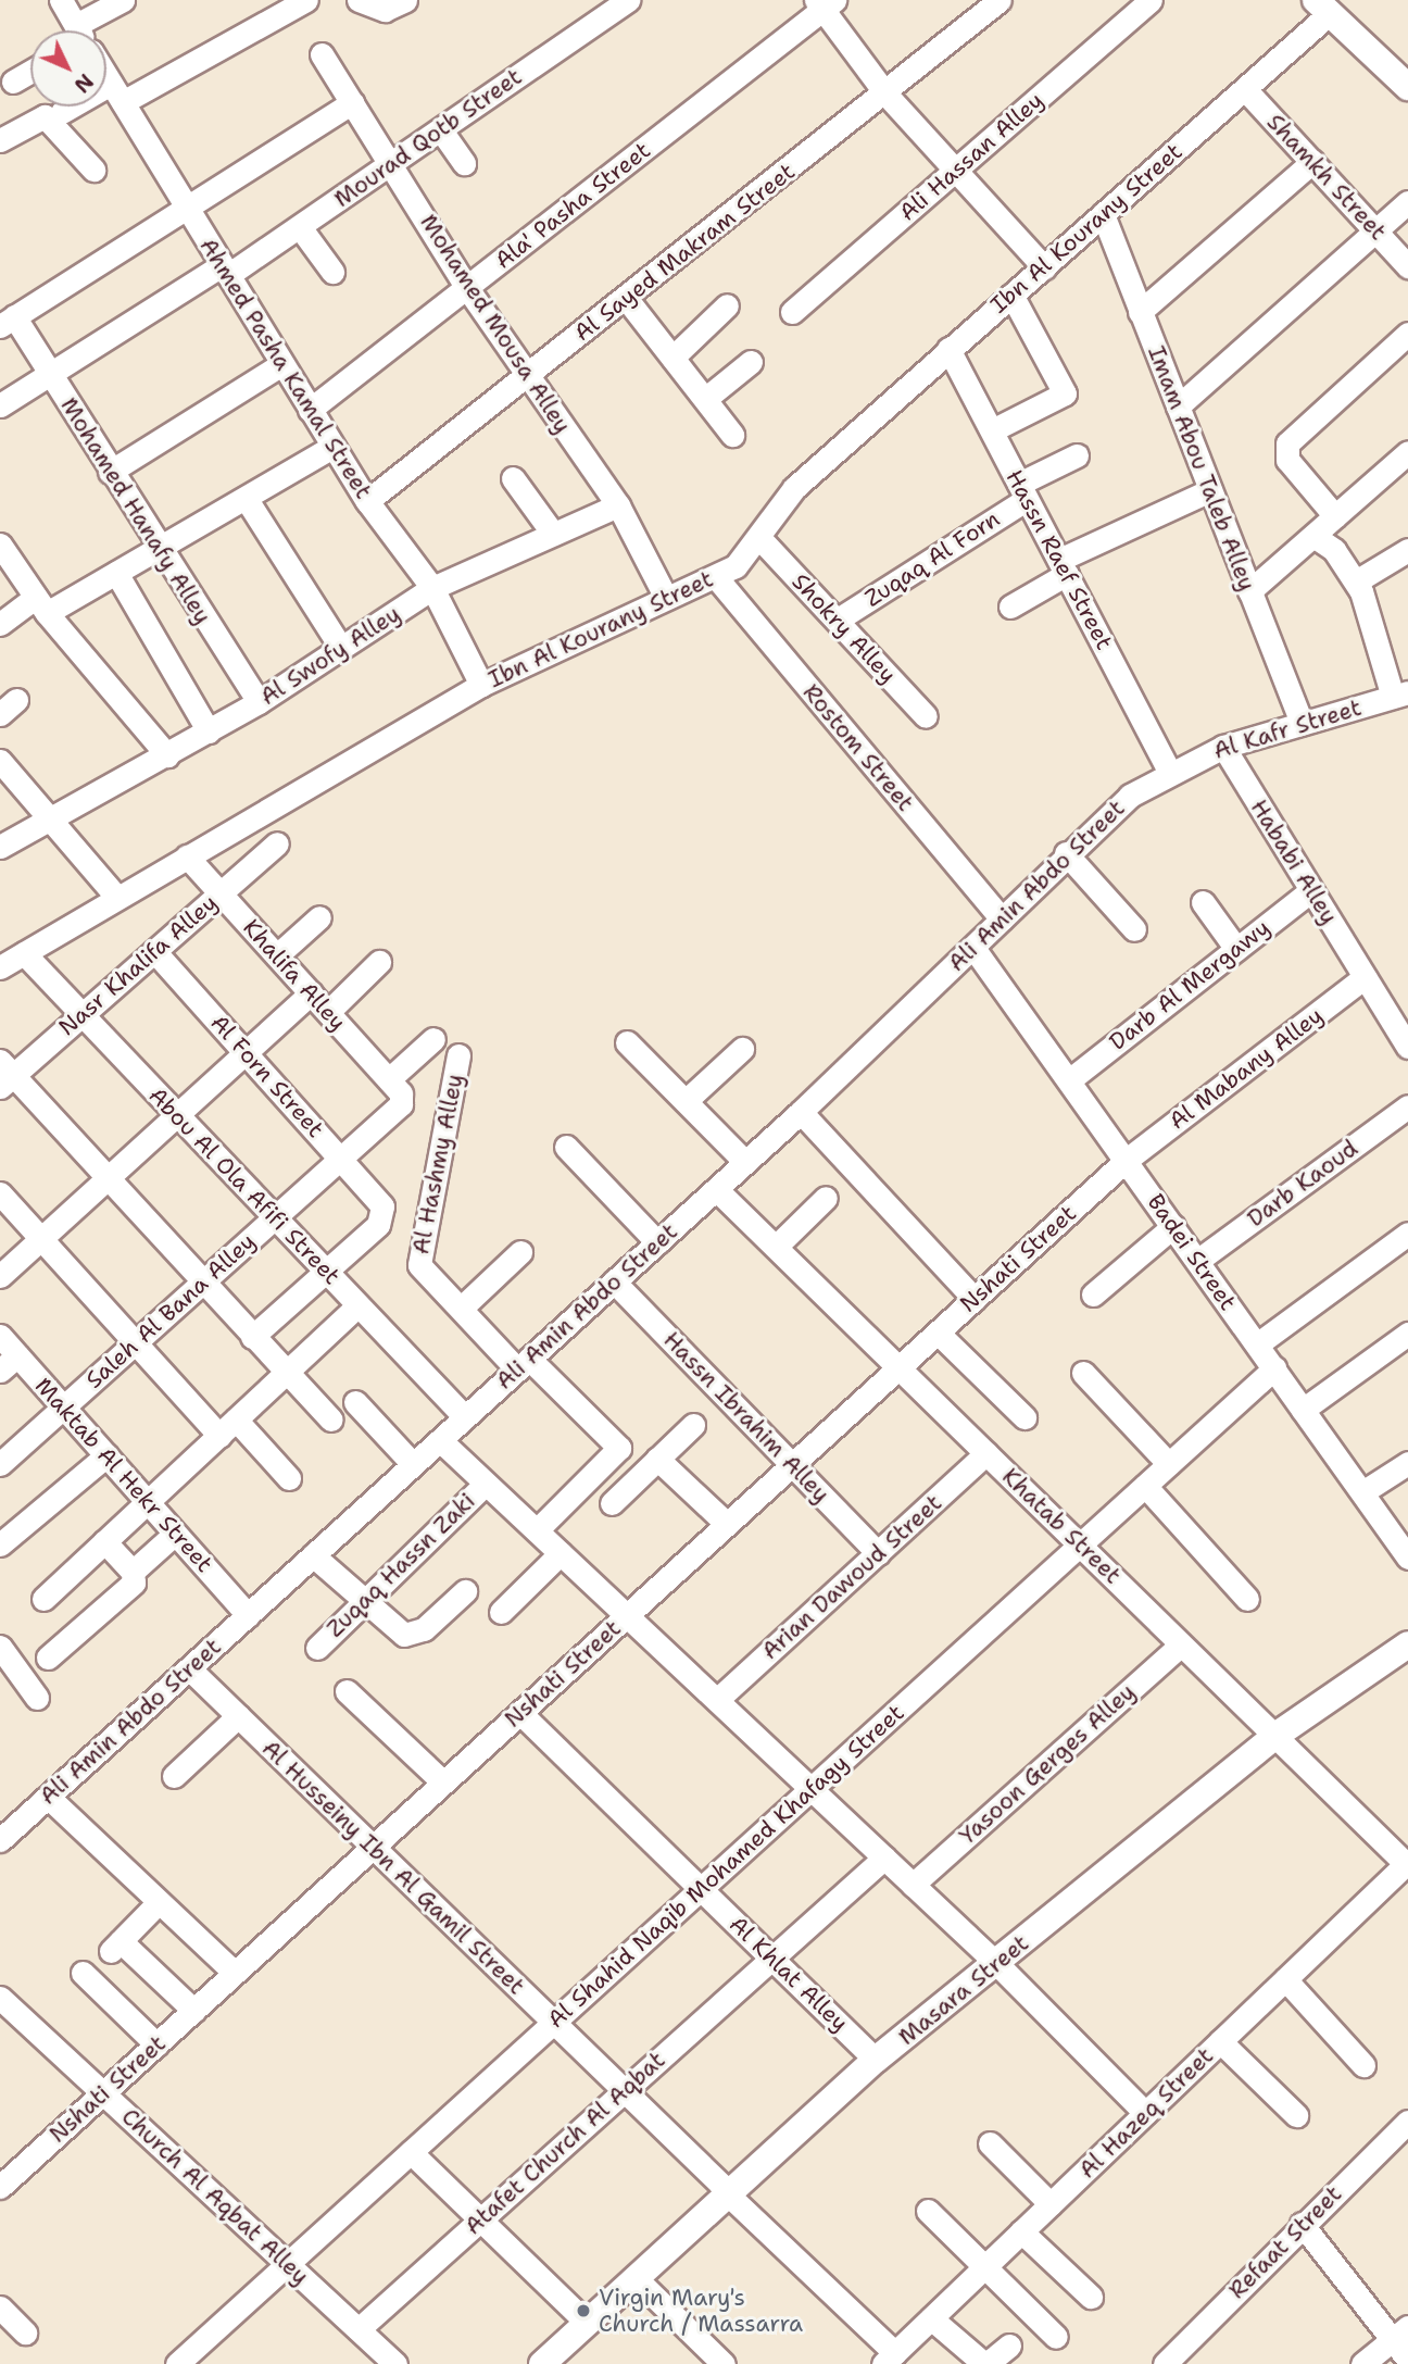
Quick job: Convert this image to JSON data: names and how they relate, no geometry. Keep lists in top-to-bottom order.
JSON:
{
  "streets": {
    "street": [
      "Mourad Qotb Street",
      "Ali Hassan Alley",
      "Shamkh Street",
      "Ala' Pasha Street",
      "Ibn Al Kourany Street",
      "Al Sayed Makram Street",
      "Mohamed Mousa Alley",
      "Ahmed Pasha Kamal Street",
      "Imam Abou Taleb Alley",
      "Mohamed Hanafy Alley",
      "Zuqaq Al Forn",
      "Hassn Raef Street",
      "Shokry Alley",
      "Al Swofy Alley",
      "Al Kafr Street",
      "Rostom Street",
      "Hababi Alley",
      "Ali Amin Abdo Street",
      "Nasr Khalifa Alley",
      "Khalifa Alley",
      "Darb Al Mergawy",
      "Al Mabany Alley",
      "Al Forn Street",
      "Al Hashmy Alley",
      "Darb Kaoud",
      "Abou Al Ola Afifi Street",
      "Badei Street",
      "Nshati Street",
      "Saleh Al Bana Alley",
      "Hassn Ibrahim Alley",
      "Maktab Al Hekr Street",
      "Khatab Street",
      "Zuqaq Hassn Zaki",
      "Arian Dawoud Street",
      "Yasoon Gerges Alley",
      "Al Shahid Naqib Mohamed Khafagy Street",
      "Al Husseiny Ibn Al Gamil Street",
      "Al Khlat Alley",
      "Masara Street",
      "Al Hazeq Street",
      "Atafet Church Al Aqbat",
      "Church Al Aqbat Alley",
      "Refaat Street"
    ]
  },
  "crossings": [
    ["Mourad Qotb Street", "Mohamed Mousa Alley"],
    ["Mourad Qotb Street", "Ahmed Pasha Kamal Street"],
    ["Mourad Qotb Street", "Mohamed Hanafy Alley"],
    ["Shamkh Street", "Ibn Al Kourany Street"],
    ["Ala' Pasha Street", "Mohamed Mousa Alley"],
    ["Ala' Pasha Street", "Ahmed Pasha Kamal Street"],
    ["Ibn Al Kourany Street", "Mohamed Mousa Alley"],
    ["Ibn Al Kourany Street", "Ahmed Pasha Kamal Street"],
    ["Ibn Al Kourany Street", "Imam Abou Taleb Alley"],
    ["Ibn Al Kourany Street", "Hassn Raef Street"],
    ["Ibn Al Kourany Street", "Shokry Alley"],
    ["Ibn Al Kourany Street", "Rostom Street"],
    ["Ibn Al Kourany Street", "Khalifa Alley"],
    ["Ibn Al Kourany Street", "Abou Al Ola Afifi Street"],
    ["Al Sayed Makram Street", "Mohamed Mousa Alley"],
    ["Al Sayed Makram Street", "Ahmed Pasha Kamal Street"],
    ["Mohamed Mousa Alley", "Al Swofy Alley"],
    ["Ahmed Pasha Kamal Street", "Al Swofy Alley"],
    ["Imam Abou Taleb Alley", "Al Kafr Street"],
    ["Mohamed Hanafy Alley", "Al Swofy Alley"],
    ["Zuqaq Al Forn", "Hassn Raef Street"],
    ["Zuqaq Al Forn", "Shokry Alley"],
    ["Hassn Raef Street", "Al Kafr Street"],
    ["Hassn Raef Street", "Ali Amin Abdo Street"],
    ["Al Kafr Street", "Hababi Alley"],
    ["Al Kafr Street", "Ali Amin Abdo Street"],
    ["Rostom Street", "Ali Amin Abdo Street"],
    ["Hababi Alley", "Darb Al Mergawy"],
    ["Hababi Alley", "Al Mabany Alley"],
    ["Ali Amin Abdo Street", "Al Hashmy Alley"],
    ["Ali Amin Abdo Street", "Abou Al Ola Afifi Street"],
    ["Ali Amin Abdo Street", "Badei Street"],
    ["Ali Amin Abdo Street", "Hassn Ibrahim Alley"],
    ["Ali Amin Abdo Street", "Maktab Al Hekr Street"],
    ["Ali Amin Abdo Street", "Khatab Street"],
    ["Ali Amin Abdo Street", "Al Husseiny Ibn Al Gamil Street"],
    ["Nasr Khalifa Alley", "Khalifa Alley"],
    ["Nasr Khalifa Alley", "Al Forn Street"],
    ["Nasr Khalifa Alley", "Abou Al Ola Afifi Street"],
    ["Khalifa Alley", "Saleh Al Bana Alley"],
    ["Darb Al Mergawy", "Badei Street"],
    ["Al Mabany Alley", "Badei Street"],
    ["Al Mabany Alley", "Nshati Street"],
    ["Al Forn Street", "Abou Al Ola Afifi Street"],
    ["Al Forn Street", "Saleh Al Bana Alley"],
    ["Darb Kaoud", "Badei Street"],
    ["Abou Al Ola Afifi Street", "Saleh Al Bana Alley"],
    ["Badei Street", "Nshati Street"],
    ["Badei Street", "Al Shahid Naqib Mohamed Khafagy Street"],
    ["Nshati Street", "Hassn Ibrahim Alley"],
    ["Nshati Street", "Khatab Street"],
    ["Nshati Street", "Al Husseiny Ibn Al Gamil Street"],
    ["Nshati Street", "Al Khlat Alley"],
    ["Nshati Street", "Church Al Aqbat Alley"],
    ["Saleh Al Bana Alley", "Maktab Al Hekr Street"],
    ["Hassn Ibrahim Alley", "Arian Dawoud Street"],
    ["Khatab Street", "Arian Dawoud Street"],
    ["Khatab Street", "Yasoon Gerges Alley"],
    ["Khatab Street", "Al Shahid Naqib Mohamed Khafagy Street"],
    ["Khatab Street", "Masara Street"],
    ["Khatab Street", "Al Hazeq Street"],
    ["Al Shahid Naqib Mohamed Khafagy Street", "Al Husseiny Ibn Al Gamil Street"],
    ["Al Shahid Naqib Mohamed Khafagy Street", "Al Khlat Alley"],
    ["Al Shahid Naqib Mohamed Khafagy Street", "Church Al Aqbat Alley"],
    ["Al Husseiny Ibn Al Gamil Street", "Masara Street"],
    ["Al Husseiny Ibn Al Gamil Street", "Al Hazeq Street"],
    ["Al Husseiny Ibn Al Gamil Street", "Atafet Church Al Aqbat"],
    ["Al Khlat Alley", "Masara Street"],
    ["Al Khlat Alley", "Atafet Church Al Aqbat"],
    ["Atafet Church Al Aqbat", "Church Al Aqbat Alley"]
  ],
  "places": ["Virgin Mary's Church / Massarra"],
  "north": "bottom right"
}
